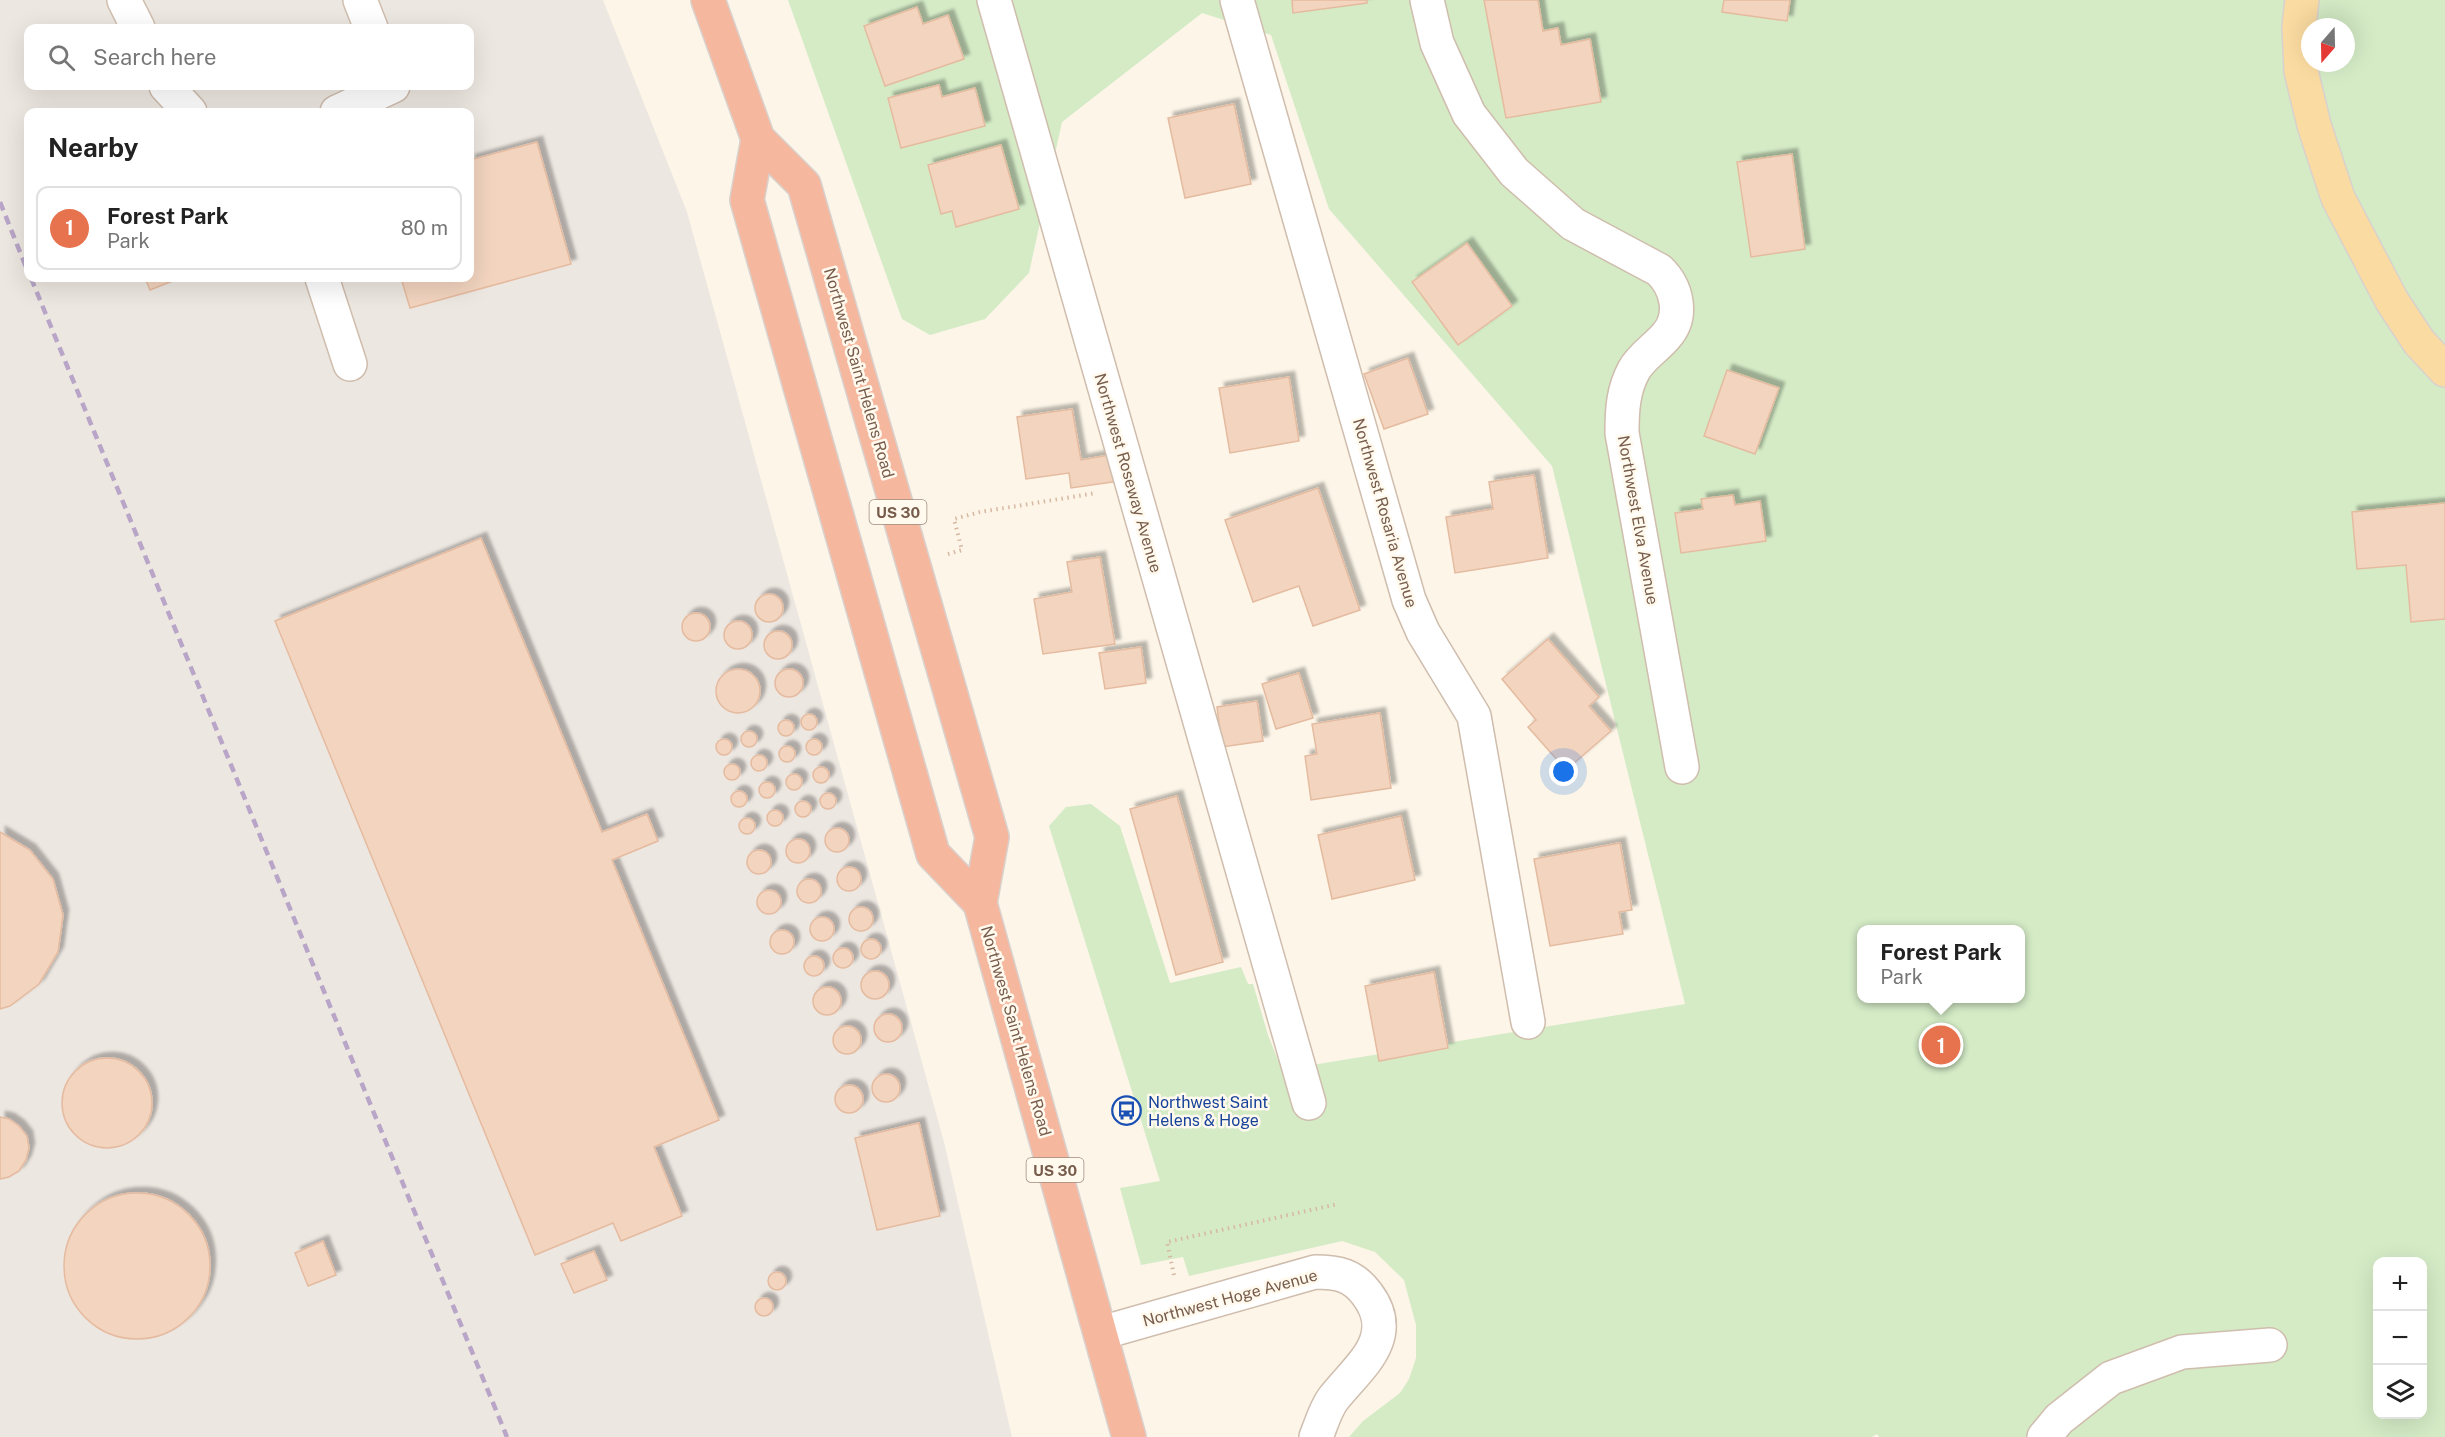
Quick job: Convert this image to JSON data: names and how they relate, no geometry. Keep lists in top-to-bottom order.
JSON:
{
  "streets": {
    "highway": ["Northwest Saint Helens Road", "US 30"],
    "street": [
      "Northwest Roseway Avenue",
      "Northwest Rosaria Avenue",
      "Northwest Elva Avenue",
      "Northwest Hoge Avenue"
    ]
  },
  "crossings": [
    ["Northwest Saint Helens Road", "Northwest Hoge Avenue"]
  ],
  "places": {
    "bus stop": ["Northwest Saint Helens & Hoge"]
  },
  "north": "bottom",
  "page": {
    "search": "Search here",
    "heading": "Nearby",
    "list": [
      {
        "mark": "1",
        "name": "Forest Park",
        "note": "Park",
        "value": "80 m"
      }
    ],
    "popup": ["Forest Park", "Park"],
    "pins": "1",
    "map_buttons": ["+", "−"]
  }
}
